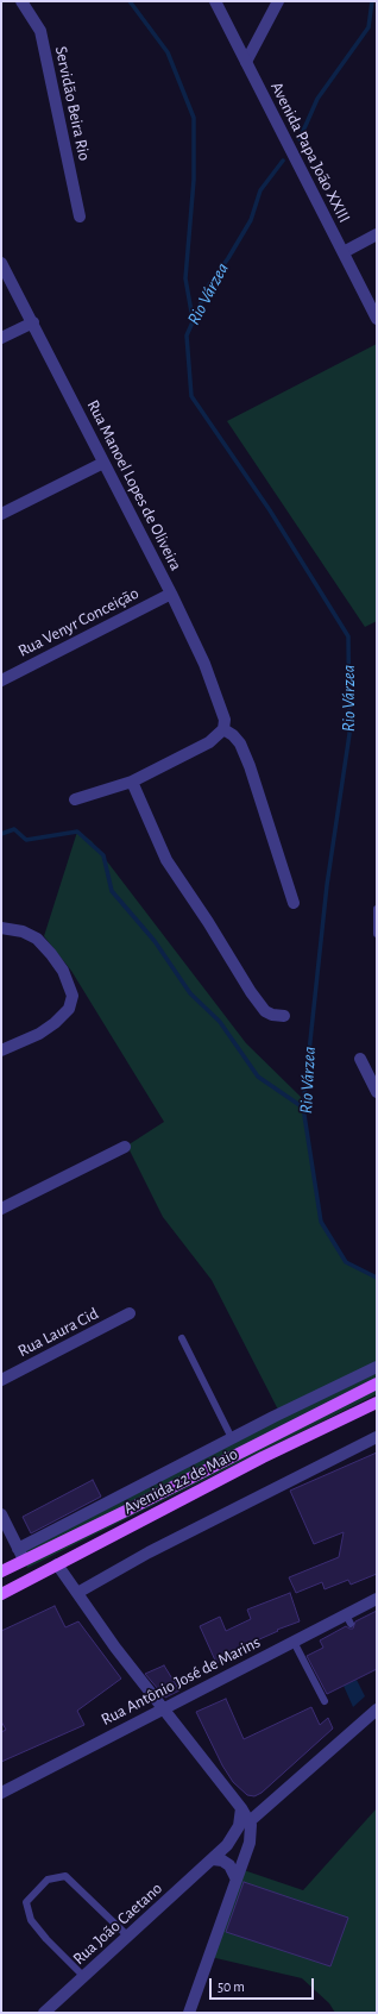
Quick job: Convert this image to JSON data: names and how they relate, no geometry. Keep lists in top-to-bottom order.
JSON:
{
  "streets": {
    "main road": ["Avenida 22 de Maio"],
    "street": [
      "Servidão Beira Rio",
      "Avenida Papa João XXIII",
      "Rua Manoel Lopes de Oliveira",
      "Rua Venyr Conceição",
      "Rua Laura Cid",
      "Rua Antônio José de Marins",
      "Rua João Caetano"
    ]
  },
  "crossings": [
    ["Rua Manoel Lopes de Oliveira", "Rua Venyr Conceição"]
  ],
  "water": ["Rio Várzea"],
  "scale_bar": "50 m"
}
